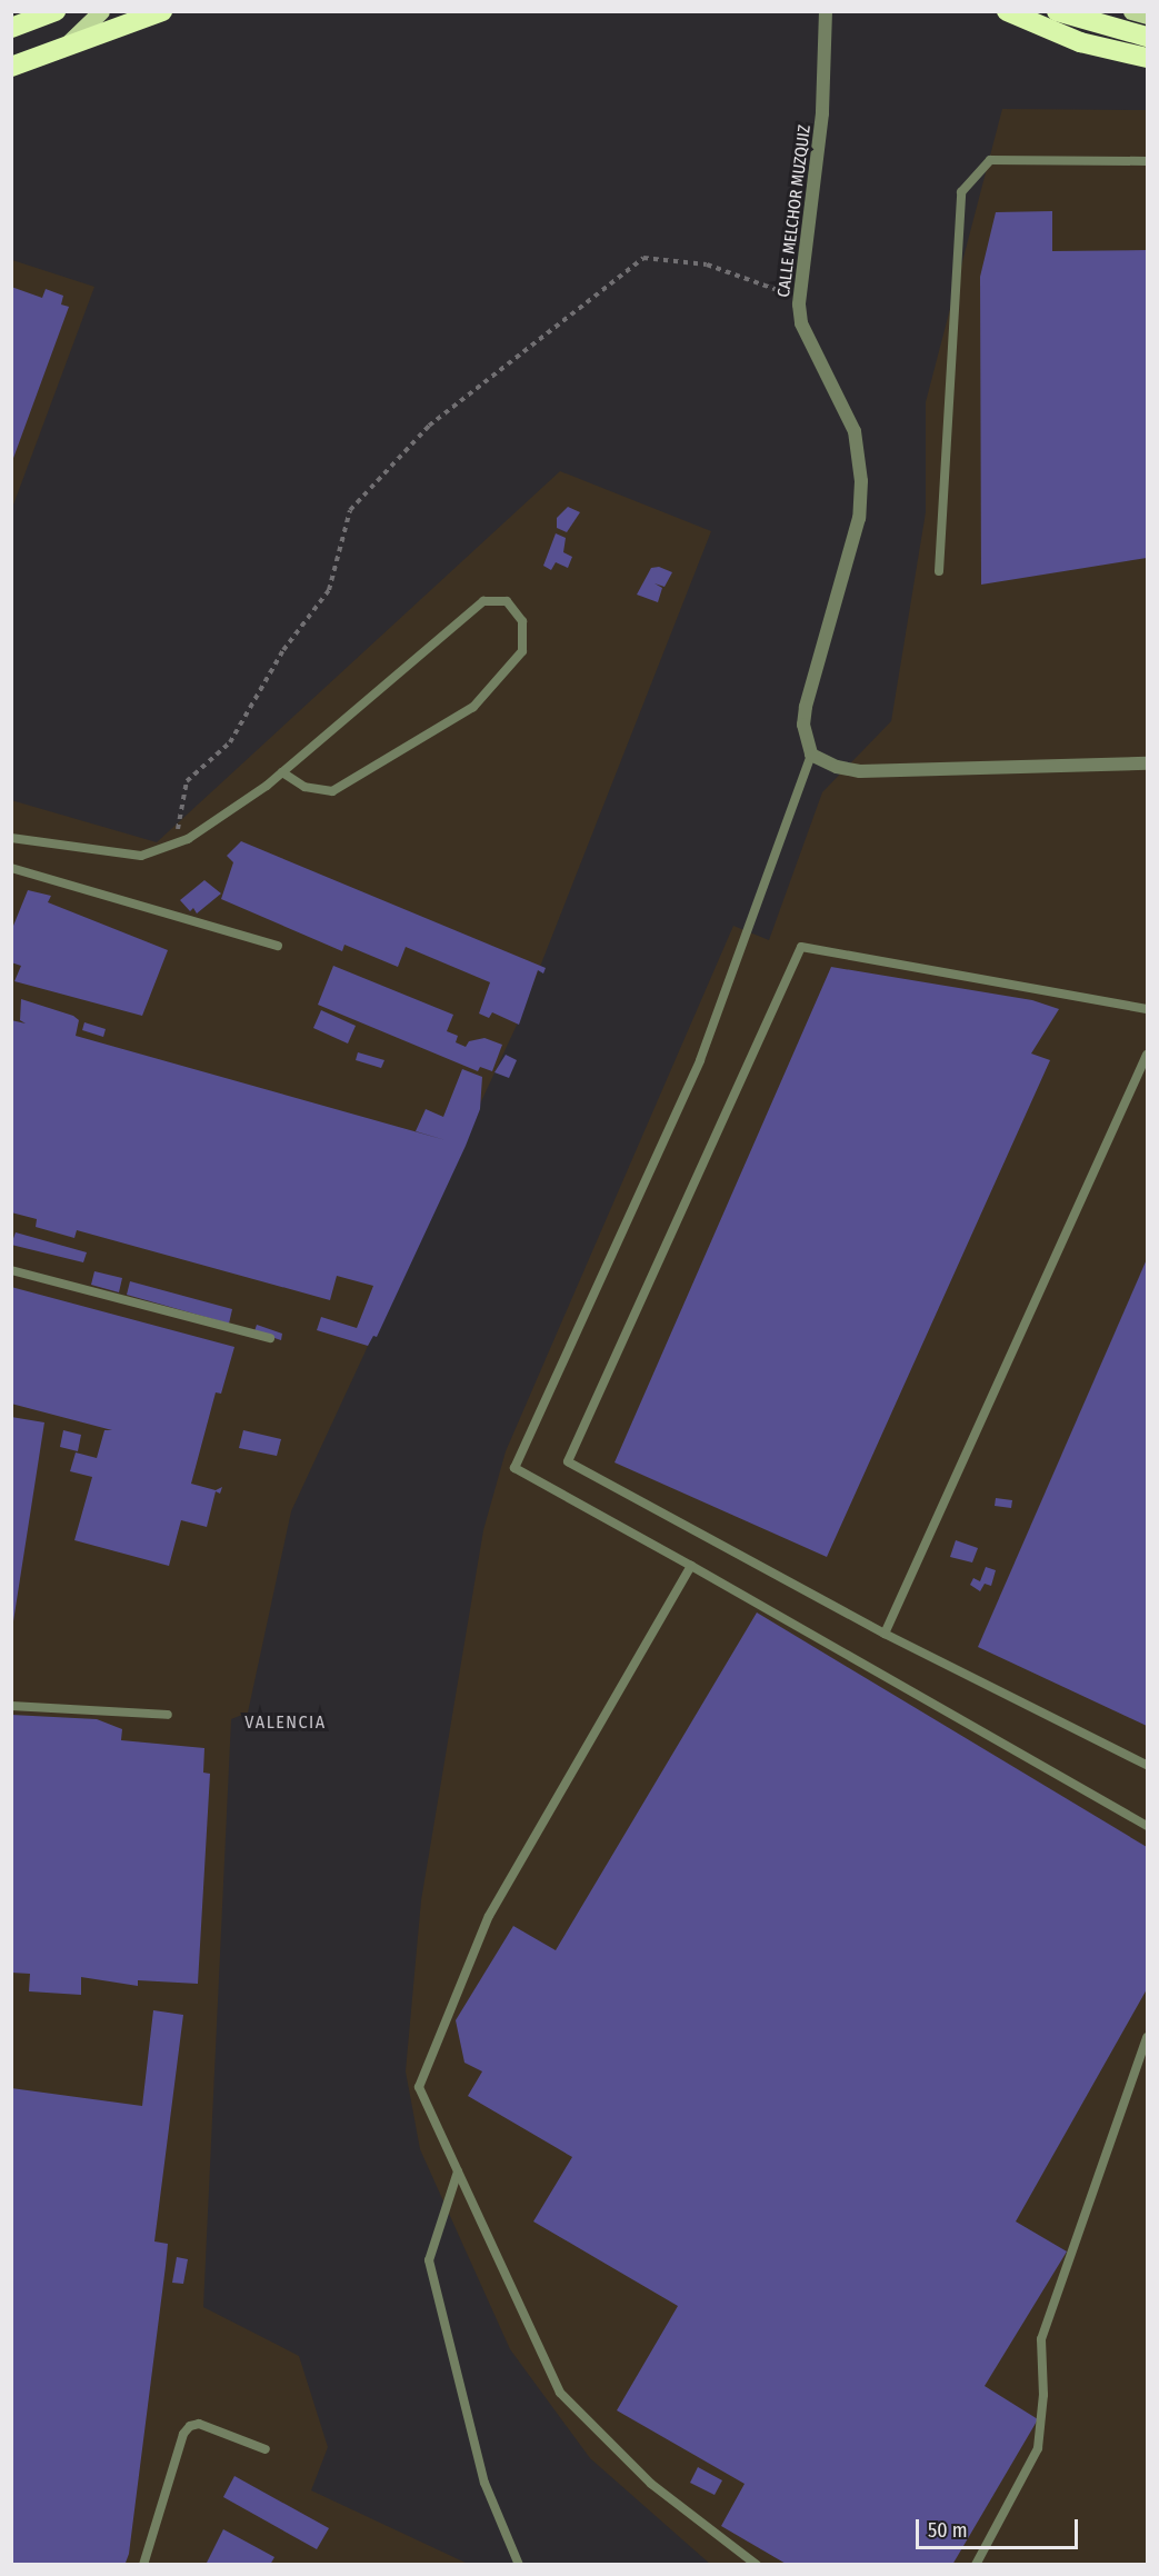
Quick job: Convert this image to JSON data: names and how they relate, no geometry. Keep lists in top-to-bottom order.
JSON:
{
  "streets": {
    "street": ["CALLE MELCHOR MUZQUIZ"]
  },
  "districts": ["VALENCIA"],
  "scale_bar": "50 m"
}
